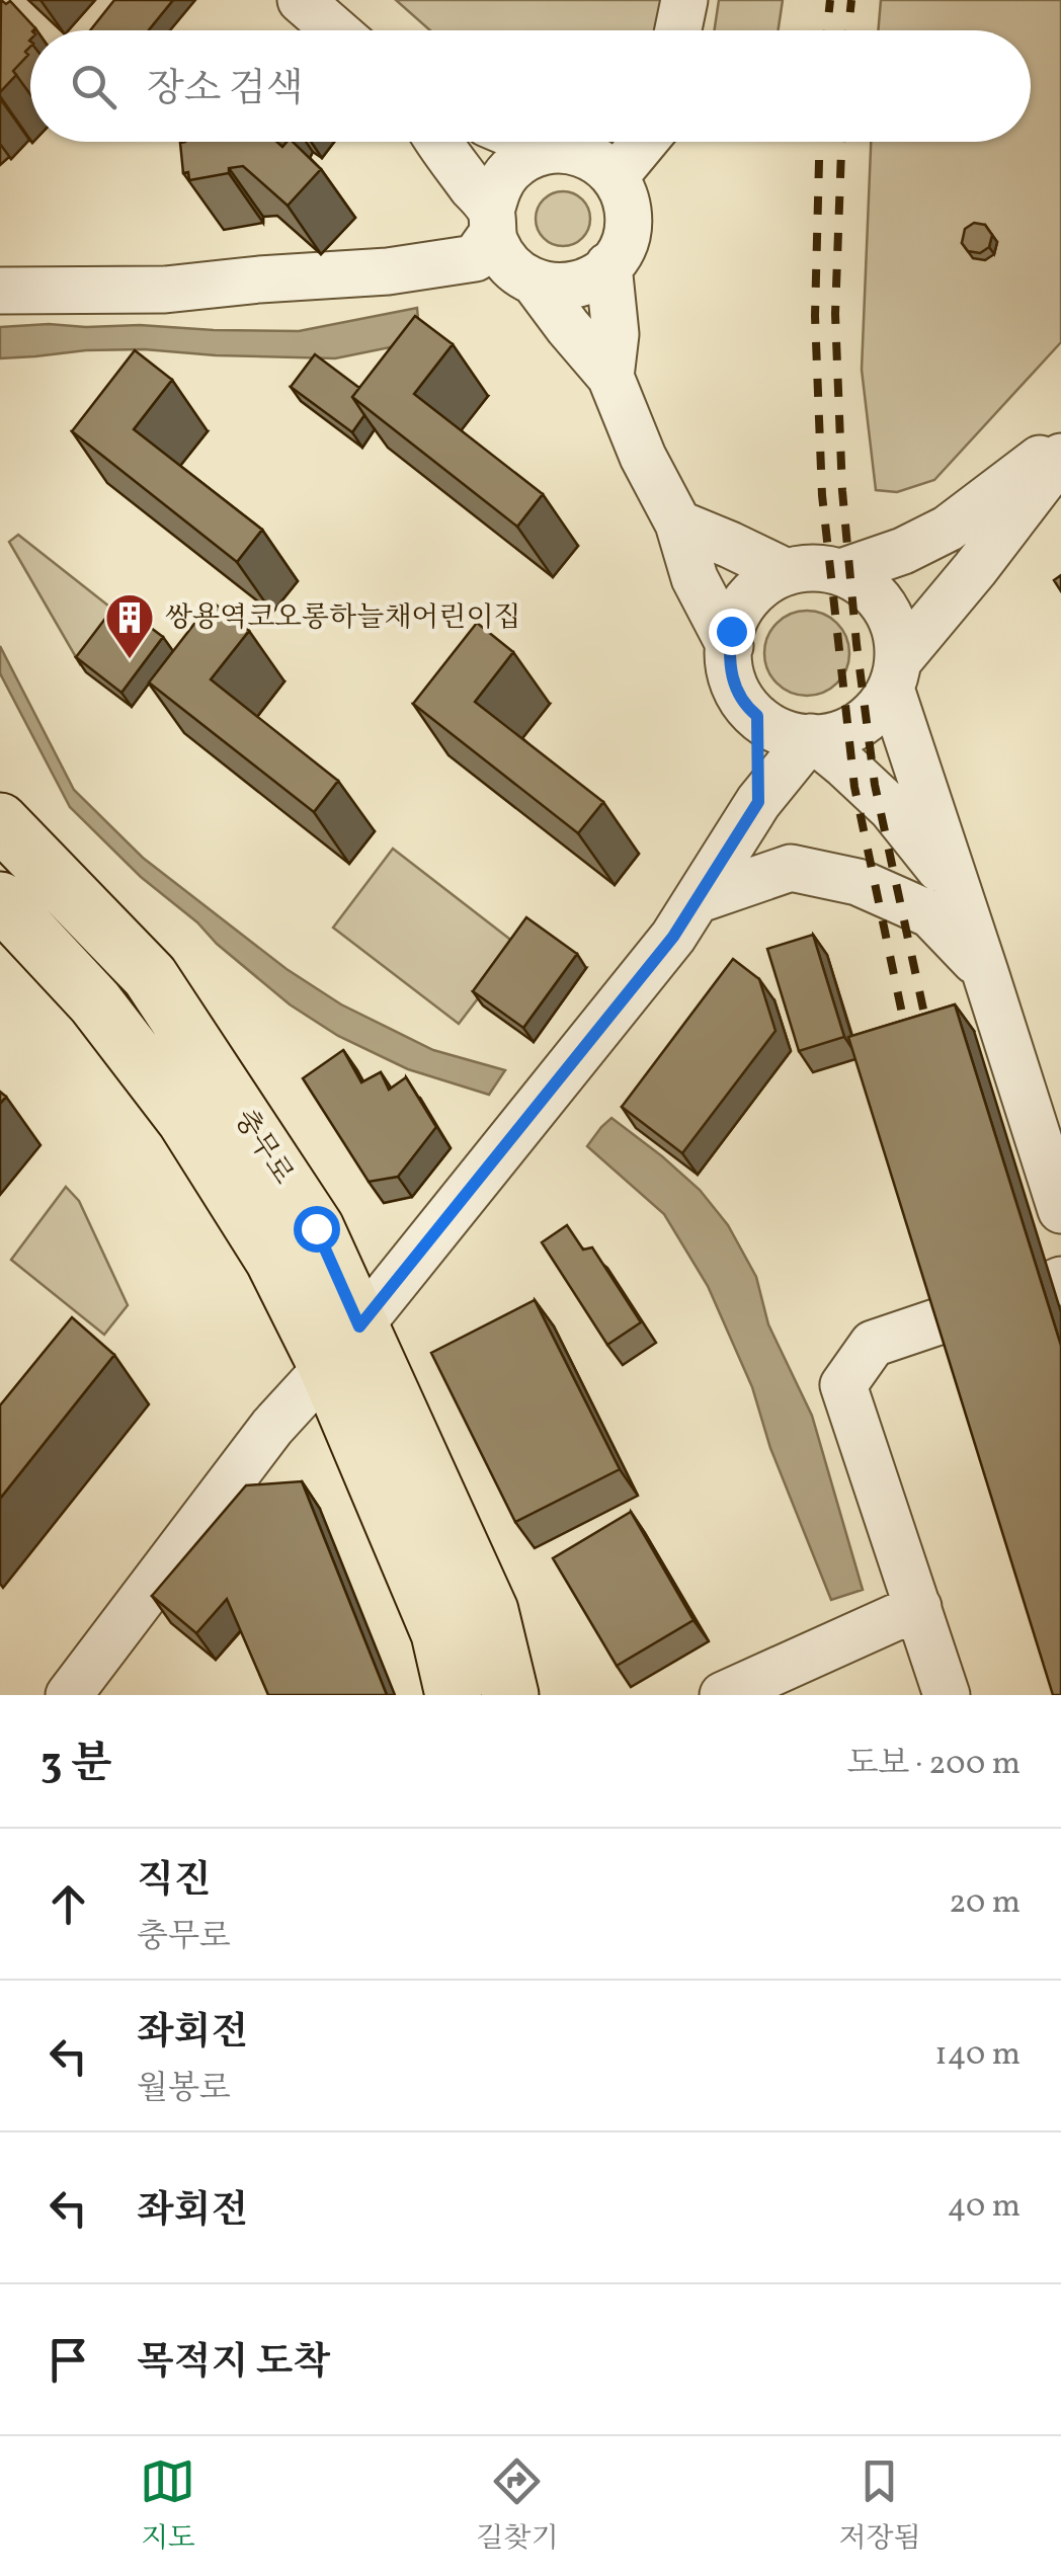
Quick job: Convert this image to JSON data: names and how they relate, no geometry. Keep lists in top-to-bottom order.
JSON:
{
  "streets": {
    "main road": ["충무로"]
  },
  "places": {
    "building": ["쌍용역코오롱하늘채어린이집"]
  },
  "page": {
    "search": "장소 검색",
    "heading": ["3 분", "도보 · 200 m"],
    "list": [
      ["직진", "충무로", "20 m"],
      ["좌회전", "월봉로", "140 m"],
      ["좌회전", "40 m"],
      "목적지 도착"
    ],
    "nav": ["지도", "길찾기", "저장됨"]
  }
}
